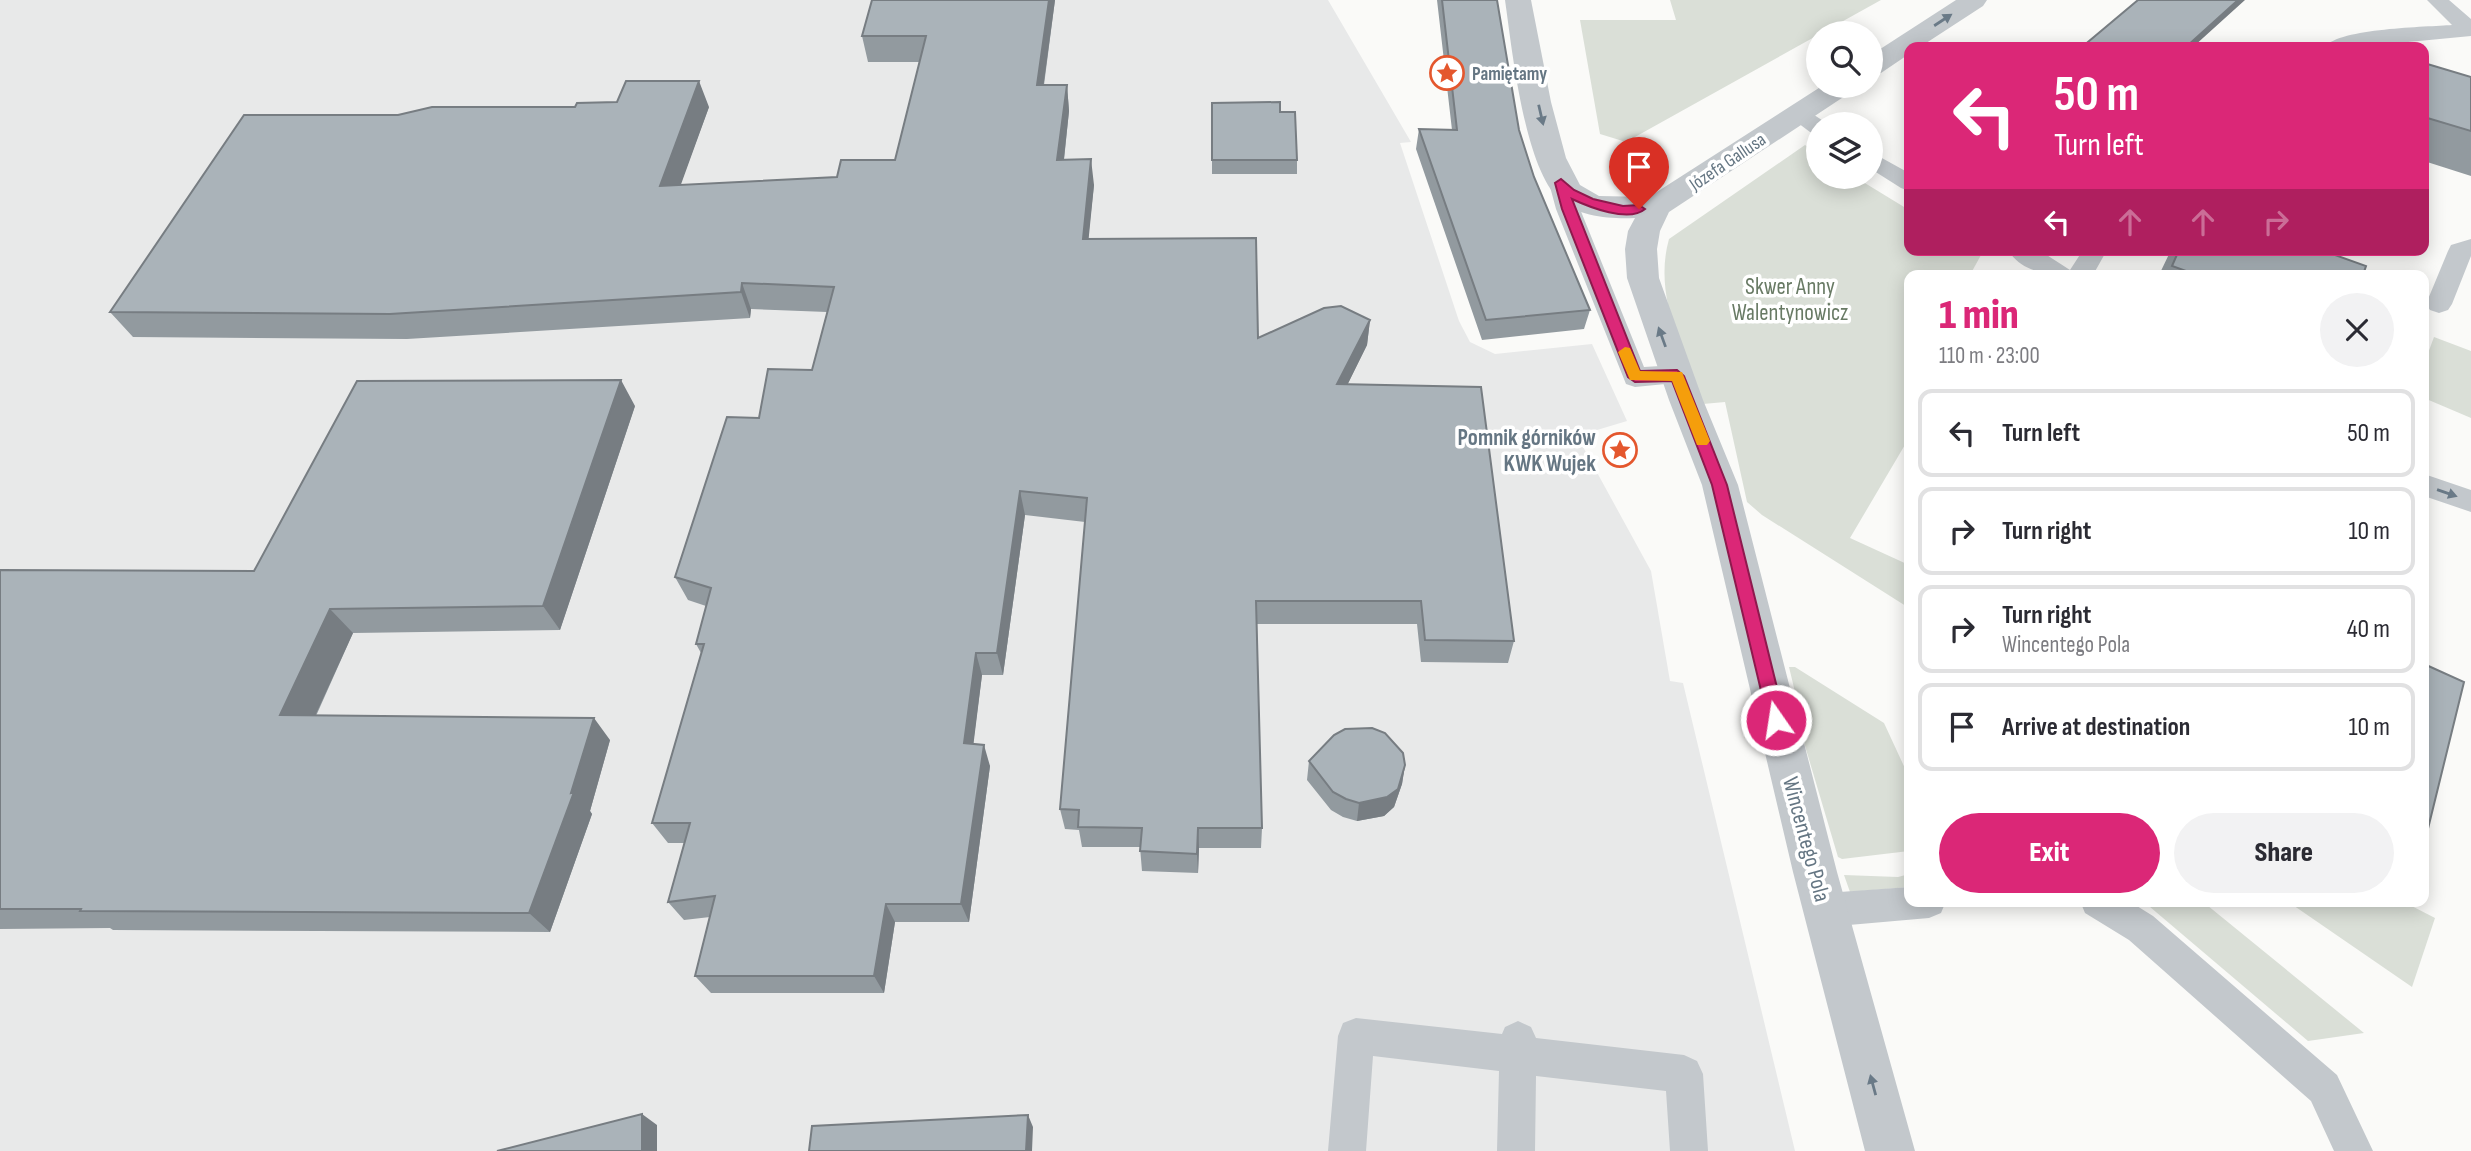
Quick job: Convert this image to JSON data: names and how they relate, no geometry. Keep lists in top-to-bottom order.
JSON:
{
  "streets": {
    "street": ["Józefa Gallusa", "Wincentego Pola"]
  },
  "crossings": [
    ["Józefa Gallusa", "Wincentego Pola"]
  ],
  "one_way": ["Wincentego Pola"],
  "parks": ["Skwer Anny Walentynowicz"],
  "places": {
    "place": ["Pamiętamy", "Pomnik górników KWK Wujek"]
  },
  "page": {
    "turn": ["50 m", "Turn left"],
    "heading": ["1 min", "110 m · 23:00"],
    "list": [
      {
        "name": "Turn left",
        "value": "50 m"
      },
      {
        "name": "Turn right",
        "value": "10 m"
      },
      {
        "name": "Turn right",
        "note": "Wincentego Pola",
        "value": "40 m"
      },
      {
        "name": "Arrive at destination",
        "value": "10 m"
      }
    ],
    "buttons": ["Exit", "Share"]
  }
}
